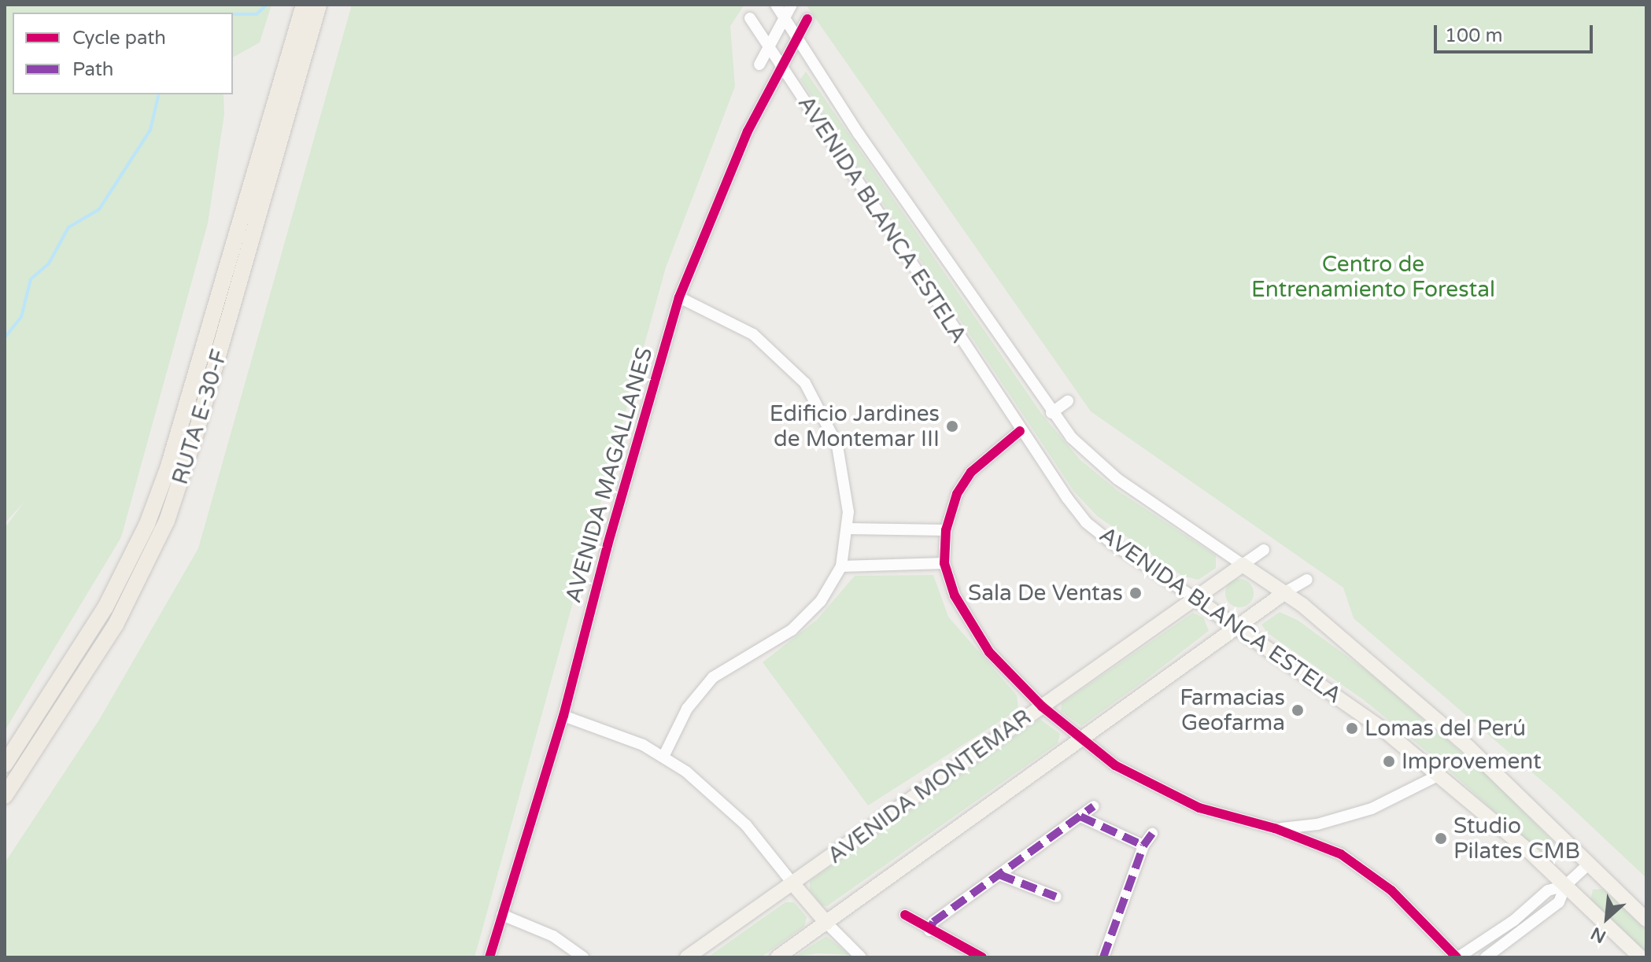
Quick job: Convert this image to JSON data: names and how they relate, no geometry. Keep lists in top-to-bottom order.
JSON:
{
  "streets": {
    "highway": ["RUTA E-30-F"],
    "main road": ["AVENIDA BLANCA ESTELA", "AVENIDA MONTEMAR"],
    "street": ["AVENIDA MAGALLANES"]
  },
  "crossings": [
    ["AVENIDA BLANCA ESTELA", "AVENIDA MAGALLANES"],
    ["AVENIDA BLANCA ESTELA", "AVENIDA MONTEMAR"]
  ],
  "parks": ["Centro de Entrenamiento Forestal"],
  "places": [
    "Edificio Jardines de Montemar III",
    "Sala De Ventas",
    "Farmacias Geofarma",
    "Lomas del Perú",
    "Improvement",
    "Studio Pilates CMB"
  ],
  "legend": ["Cycle path", "Path"],
  "scale_bar": "100 m",
  "north": "bottom left"
}
